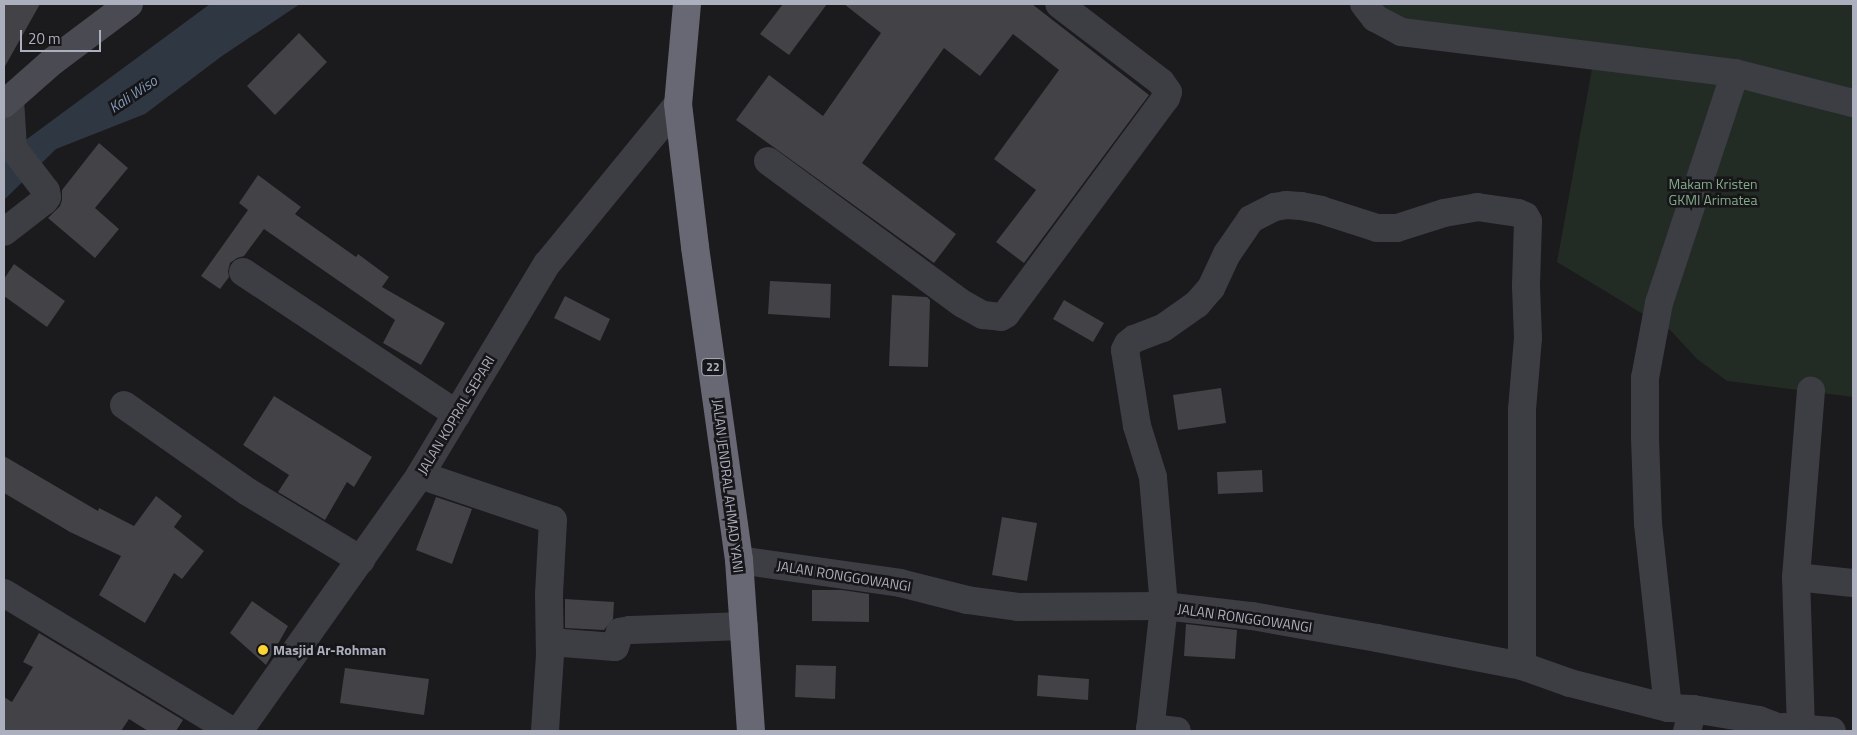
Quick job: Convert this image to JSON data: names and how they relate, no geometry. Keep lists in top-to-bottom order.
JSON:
{
  "streets": {
    "highway": ["22", "JALAN JENDRAL AHMAD YANI"],
    "street": ["JALAN KOPRAL SEPARI", "JALAN RONGGOWANGI"]
  },
  "crossings": [
    ["JALAN KOPRAL SEPARI", "JALAN JENDRAL AHMAD YANI"],
    ["JALAN JENDRAL AHMAD YANI", "JALAN RONGGOWANGI"]
  ],
  "water": ["Kali Wiso"],
  "parks": ["Makam Kristen GKMI Arimatea"],
  "places": ["Masjid Ar-Rohman"],
  "scale_bar": "20 m"
}
